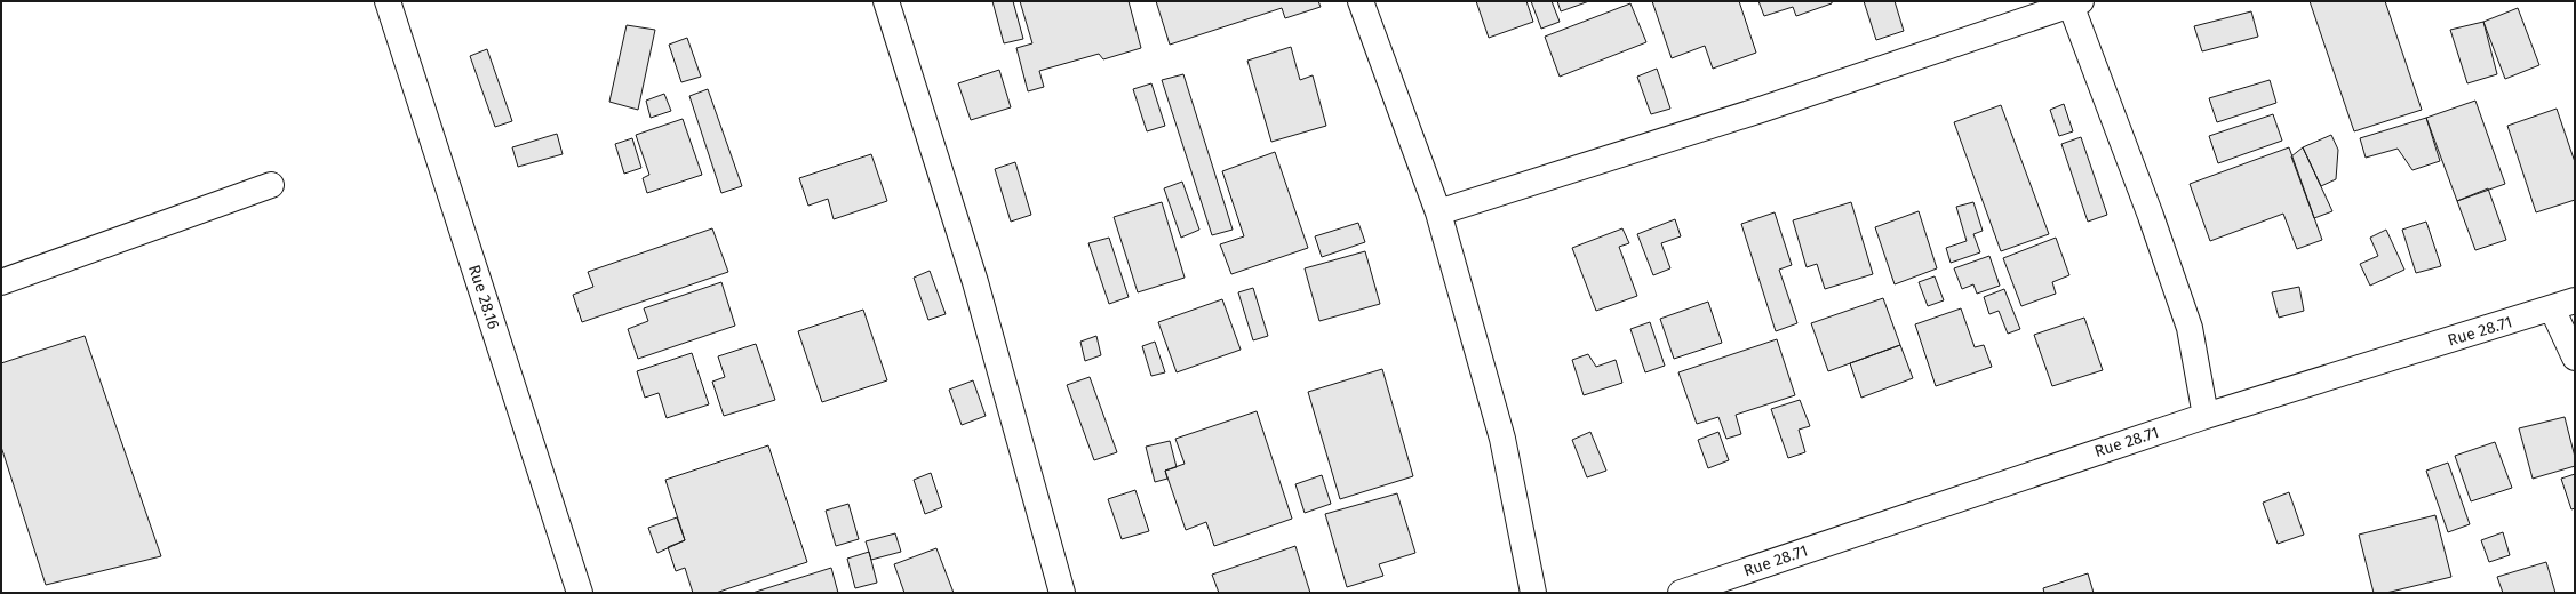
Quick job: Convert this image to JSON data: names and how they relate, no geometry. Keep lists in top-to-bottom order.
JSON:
{
  "streets": {
    "street": ["Rue 28.16", "Rue 28.71"]
  }
}
